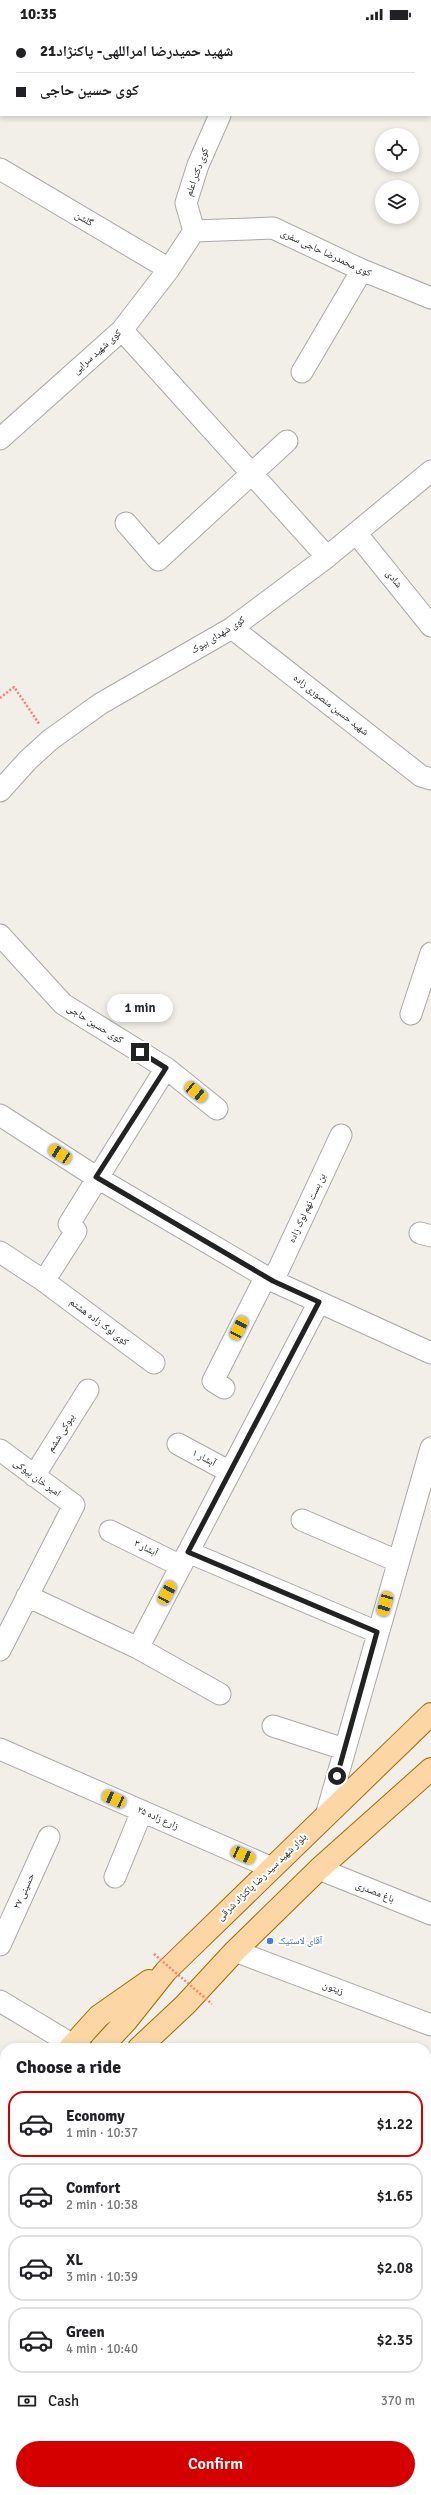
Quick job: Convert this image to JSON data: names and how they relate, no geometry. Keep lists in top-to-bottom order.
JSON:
{
  "streets": {
    "main road": ["بلوار شهید سید رضا پاکنژاد شرقی"],
    "street": [
      "کوی دکتر اعلم",
      "گلشن",
      "کوی محمدرضا حاجی سفری",
      "کوی شهید سرایی",
      "شادی",
      "کوی شهدای بیوک",
      "شهید حسین منصوری زاده",
      "کوی حسین حاجی",
      "بن بست نهم لوک زاده",
      "کوی لوک زاده هشتم",
      "بیوکی ششم",
      "آبشار ۱",
      "امیر خان بیوکی",
      "آبشار ۳",
      "زارع زاده ۲۵",
      "حسینی ۲۷",
      "باغ مصدری",
      "زیتون"
    ]
  },
  "crossings": [
    ["کوی دکتر اعلم", "کوی محمدرضا حاجی سفری"],
    ["کوی دکتر اعلم", "کوی شهید سرایی"],
    ["گلشن", "کوی شهید سرایی"],
    ["کوی محمدرضا حاجی سفری", "کوی شهید سرایی"],
    ["شادی", "کوی شهدای بیوک"],
    ["کوی شهدای بیوک", "شهید حسین منصوری زاده"],
    ["بیوکی ششم", "امیر خان بیوکی"],
    ["زارع زاده ۲۵", "بلوار شهید سید رضا پاکنژاد شرقی"]
  ],
  "places": ["آقای لاستیک"],
  "page": {
    "status": "10:35",
    "banner": ["شهید حمیدرضا امراللهی- پاکنژاد21", "کوی حسین حاجی"],
    "bubble": "1 min",
    "heading": "Choose a ride",
    "list": [
      {
        "name": "Economy",
        "note": "1 min · 10:37",
        "value": "$1.22"
      },
      {
        "name": "Comfort",
        "note": "2 min · 10:38",
        "value": "$1.65"
      },
      {
        "name": "XL",
        "note": "3 min · 10:39",
        "value": "$2.08"
      },
      {
        "name": "Green",
        "note": "4 min · 10:40",
        "value": "$2.35"
      }
    ],
    "pay": ["Cash", "370 m"],
    "buttons": "Confirm"
  }
}
